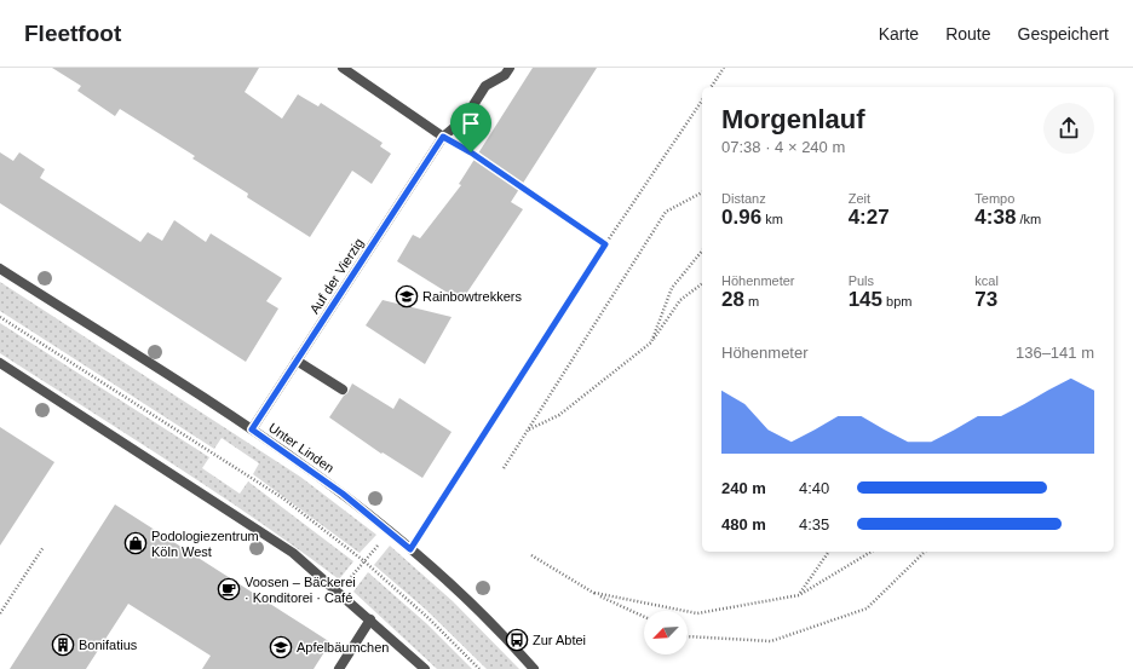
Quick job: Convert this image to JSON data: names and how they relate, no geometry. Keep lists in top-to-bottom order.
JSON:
{
  "streets": {
    "street": ["Auf der Vierzig", "Unter Linden"]
  },
  "crossings": [
    ["Auf der Vierzig", "Unter Linden"]
  ],
  "places": {
    "school or university": ["Rainbowtrekkers", "Apfelbäumchen"],
    "shop": ["Podologiezentrum Köln West"],
    "cafe": ["Voosen – Bäckerei · Konditorei · Café"],
    "bus stop": ["Zur Abtei"],
    "building": ["Bonifatius"]
  },
  "north": "bottom left",
  "page": {
    "header": "Fleetfoot",
    "nav": ["Karte", "Route", "Gespeichert"],
    "heading": ["Morgenlauf", "07:38 · 4 × 240 m"],
    "stats": [
      ["Distanz", "0.96 km"],
      ["Zeit", "4:27"],
      ["Tempo", "4:38 /km"],
      ["Höhenmeter", "28 m"],
      ["Puls", "145 bpm"],
      ["kcal", "73"]
    ],
    "chart": ["Höhenmeter", "136–141 m"],
    "list": [
      {
        "name": "240 m",
        "note": "4:40"
      },
      {
        "name": "480 m",
        "note": "4:35"
      }
    ]
  }
}
